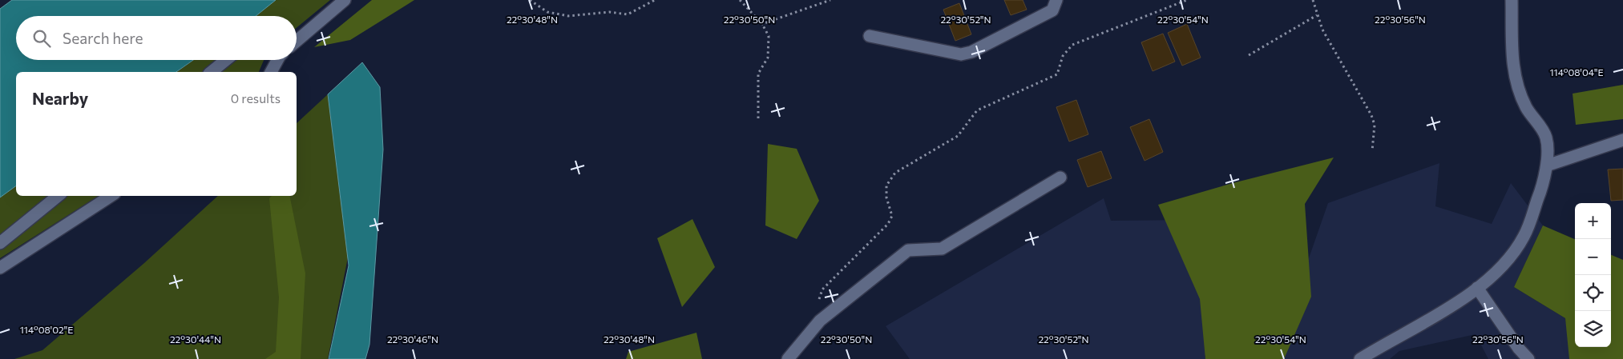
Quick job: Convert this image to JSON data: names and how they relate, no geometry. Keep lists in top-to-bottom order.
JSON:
{
  "page": {
    "search": "Search here",
    "heading": ["Nearby", "0 results"],
    "map_buttons": ["+", "−"]
  },
  "coordinates": [
    "22°30'48\"N",
    "22°30'50\"N",
    "22°30'52\"N",
    "22°30'54\"N",
    "22°30'56\"N",
    "114°08'04\"E",
    "114°08'02\"E",
    "22°30'44\"N",
    "22°30'46\"N"
  ]
}
